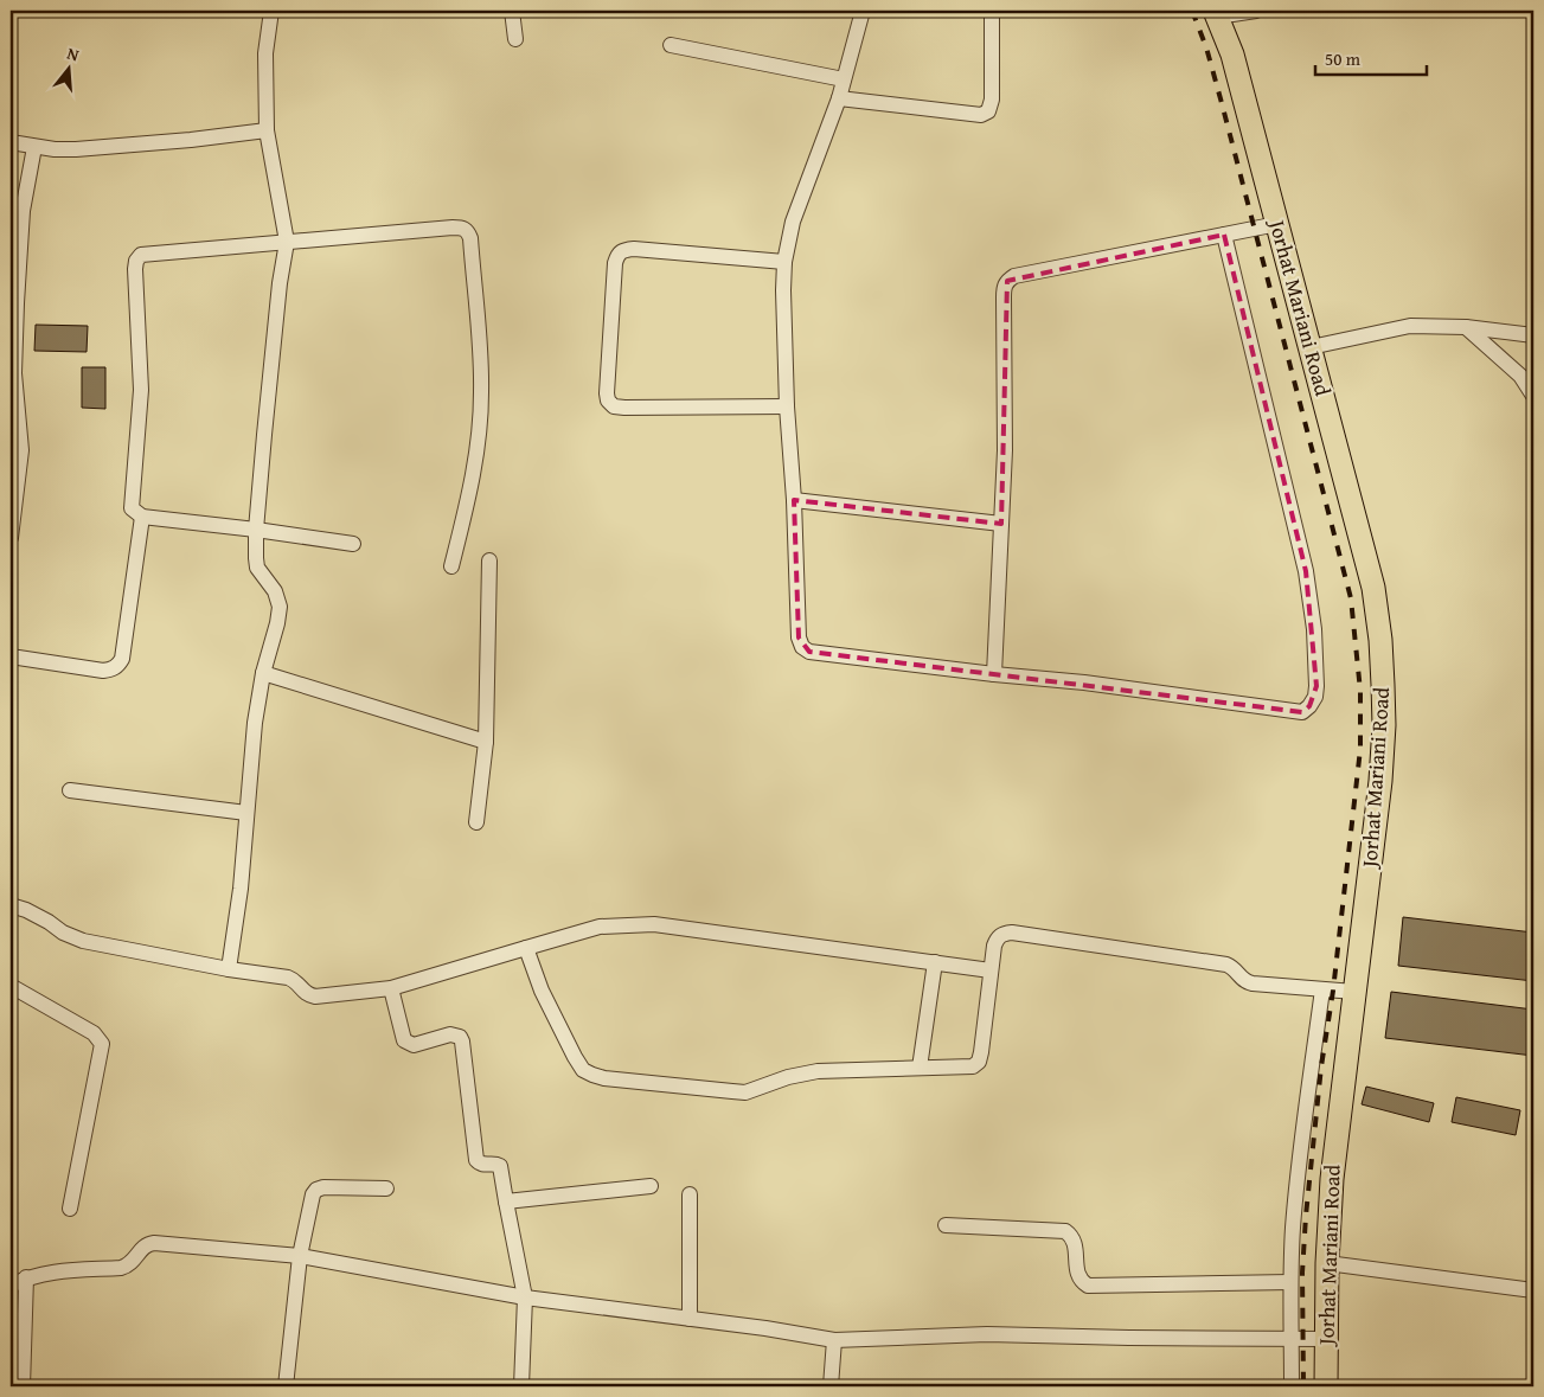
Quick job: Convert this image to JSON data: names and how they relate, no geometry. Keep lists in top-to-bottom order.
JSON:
{
  "streets": {
    "highway": ["Jorhat Mariani Road"]
  },
  "scale_bar": "50 m",
  "north": "top"
}
